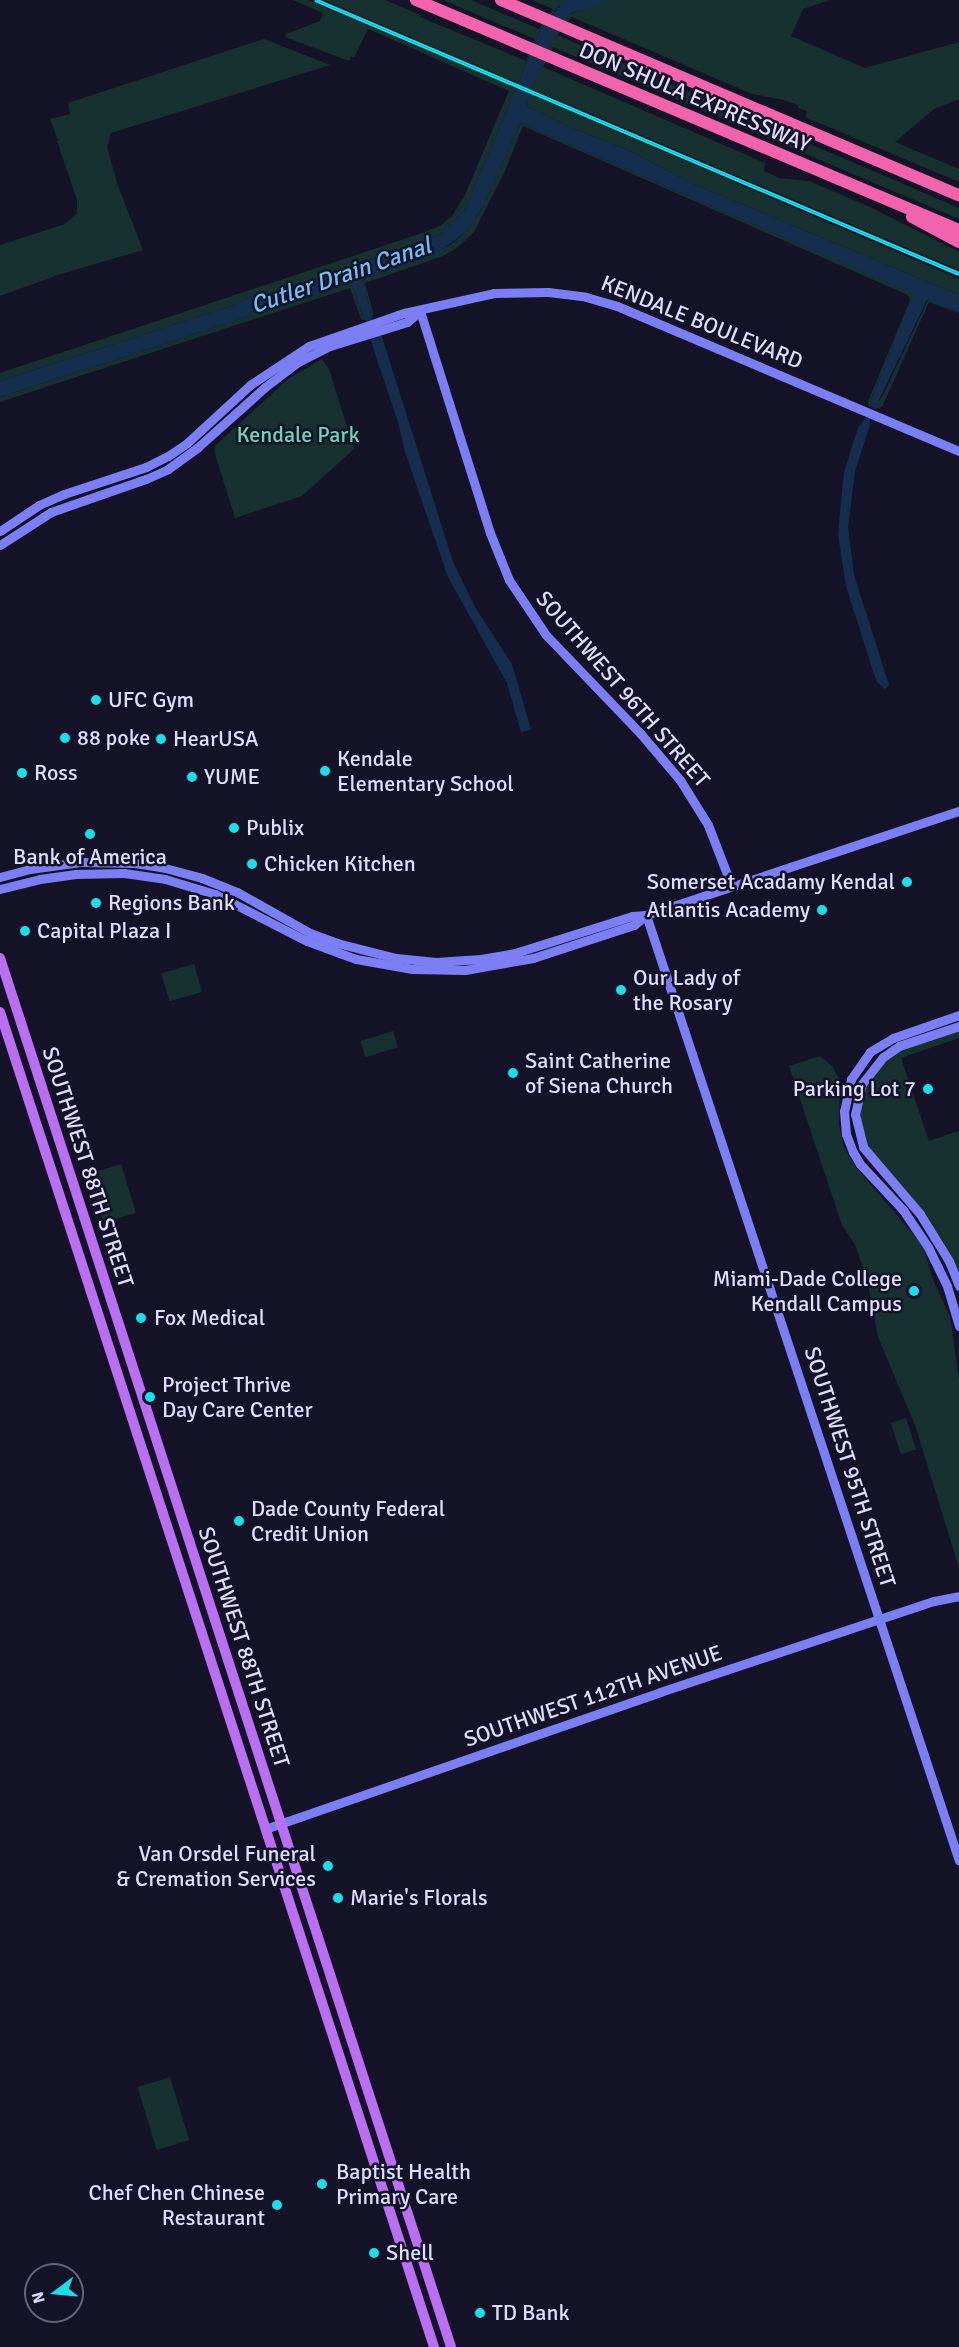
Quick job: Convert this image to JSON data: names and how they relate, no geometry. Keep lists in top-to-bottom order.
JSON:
{
  "streets": {
    "highway": ["DON SHULA EXPRESSWAY"],
    "main road": ["SOUTHWEST 88TH STREET"],
    "street": [
      "KENDALE BOULEVARD",
      "SOUTHWEST 96TH STREET",
      "SOUTHWEST 95TH STREET",
      "SOUTHWEST 112TH AVENUE"
    ]
  },
  "crossings": [
    ["KENDALE BOULEVARD", "SOUTHWEST 96TH STREET"],
    ["SOUTHWEST 88TH STREET", "SOUTHWEST 112TH AVENUE"],
    ["SOUTHWEST 95TH STREET", "SOUTHWEST 112TH AVENUE"]
  ],
  "water": ["Cutler Drain Canal"],
  "parks": ["Kendale Park"],
  "places": [
    "UFC Gym",
    "88 poke",
    "HearUSA",
    "Kendale Elementary School",
    "Ross",
    "YUME",
    "Publix",
    "Bank of America",
    "Chicken Kitchen",
    "Somerset Acadamy Kendal",
    "Regions Bank",
    "Atlantis Academy",
    "Capital Plaza I",
    "Our Lady of the Rosary",
    "Saint Catherine of Siena Church",
    "Parking Lot 7",
    "Miami-Dade College Kendall Campus",
    "Fox Medical",
    "Project Thrive Day Care Center",
    "Dade County Federal Credit Union",
    "Van Orsdel Funeral & Cremation Services",
    "Marie's Florals",
    "Baptist Health Primary Care",
    "Chef Chen Chinese Restaurant",
    "Shell",
    "TD Bank"
  ],
  "north": "left"
}
